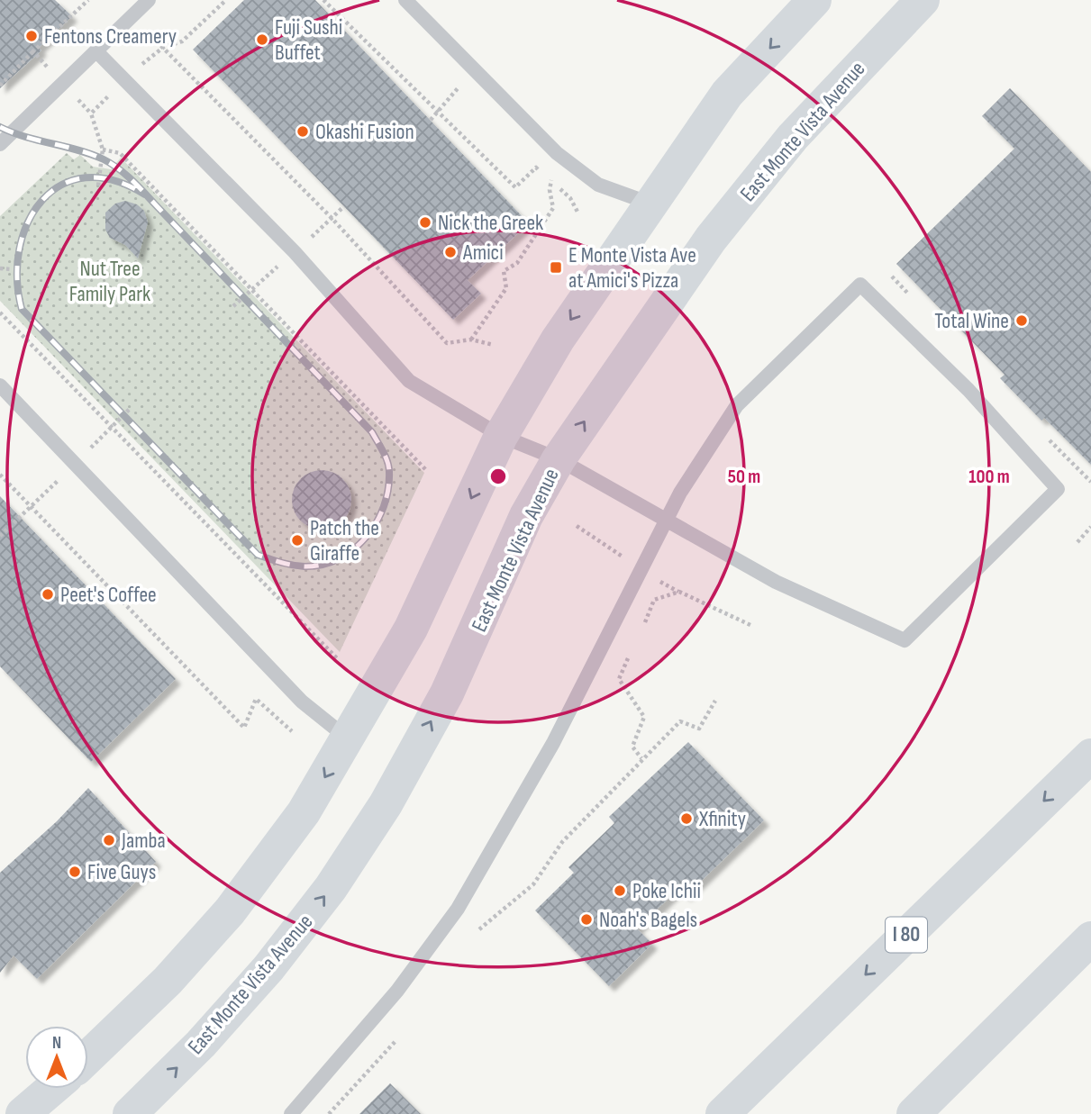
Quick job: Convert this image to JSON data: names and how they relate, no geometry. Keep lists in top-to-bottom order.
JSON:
{
  "streets": {
    "main road": ["East Monte Vista Avenue", "I 80"]
  },
  "parks": ["Nut Tree Family Park"],
  "places": {
    "other": [
      "Fentons Creamery",
      "Fuji Sushi Buffet",
      "Okashi Fusion",
      "Nick the Greek",
      "Amici",
      "Total Wine",
      "Patch the Giraffe",
      "Peet's Coffee",
      "Xfinity",
      "Jamba",
      "Five Guys",
      "Poke Ichii",
      "Noah's Bagels"
    ],
    "transit": ["E Monte Vista Ave at Amici's Pizza"]
  },
  "north": "top",
  "rings": ["50 m", "100 m"]
}
